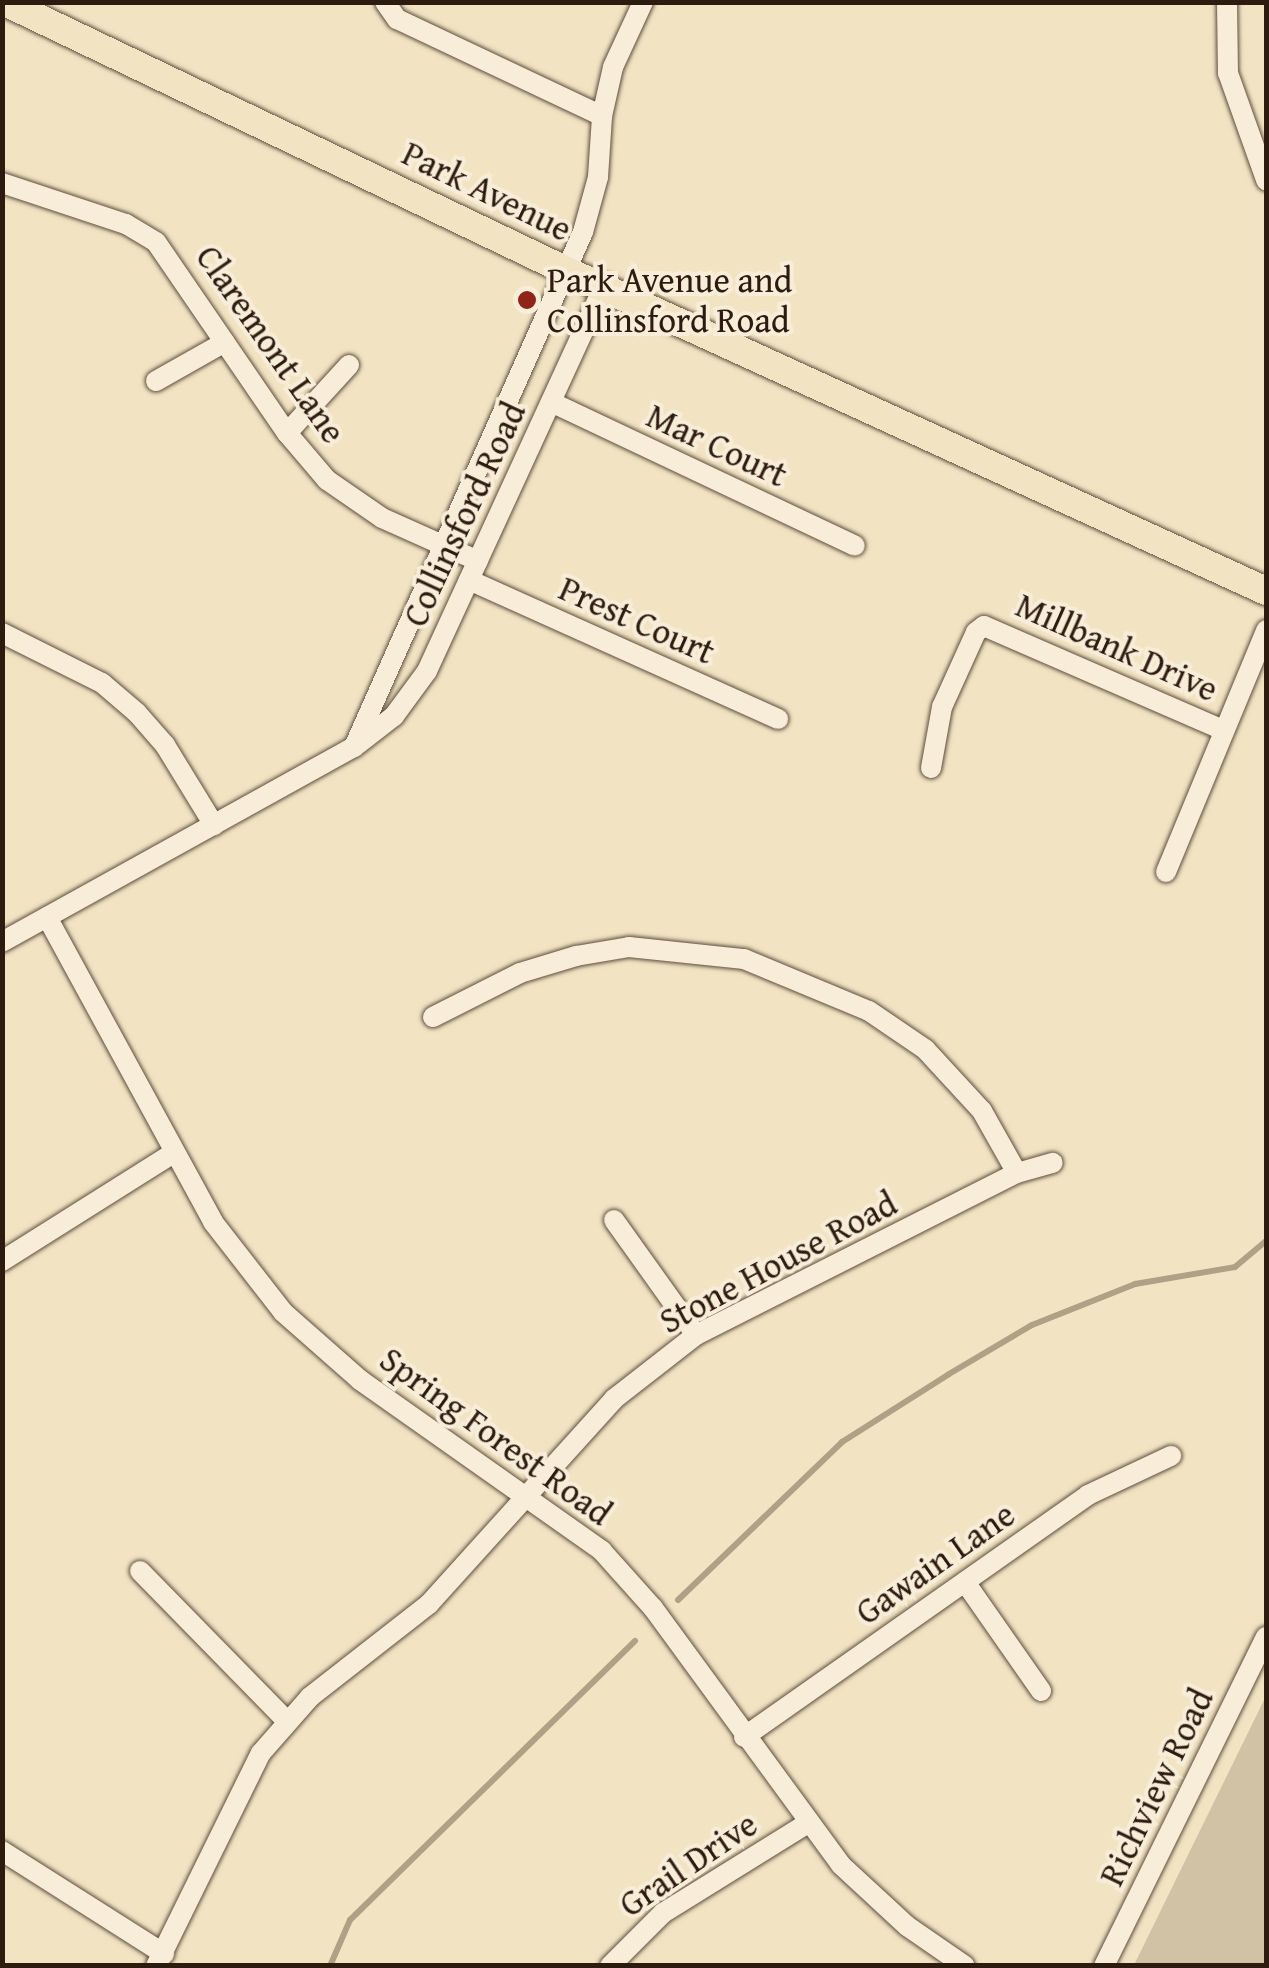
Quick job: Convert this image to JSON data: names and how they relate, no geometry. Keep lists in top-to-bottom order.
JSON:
{
  "streets": {
    "main road": ["Park Avenue"],
    "street": [
      "Claremont Lane",
      "Mar Court",
      "Collinsford Road",
      "Prest Court",
      "Millbank Drive",
      "Stone House Road",
      "Spring Forest Road",
      "Gawain Lane",
      "Richview Road",
      "Grail Drive"
    ]
  },
  "crossings": [
    ["Park Avenue", "Collinsford Road"],
    ["Claremont Lane", "Collinsford Road"],
    ["Claremont Lane", "Prest Court"],
    ["Mar Court", "Collinsford Road"],
    ["Collinsford Road", "Prest Court"],
    ["Collinsford Road", "Spring Forest Road"],
    ["Stone House Road", "Spring Forest Road"],
    ["Spring Forest Road", "Gawain Lane"],
    ["Spring Forest Road", "Grail Drive"]
  ],
  "places": ["Park Avenue and Collinsford Road"]
}
